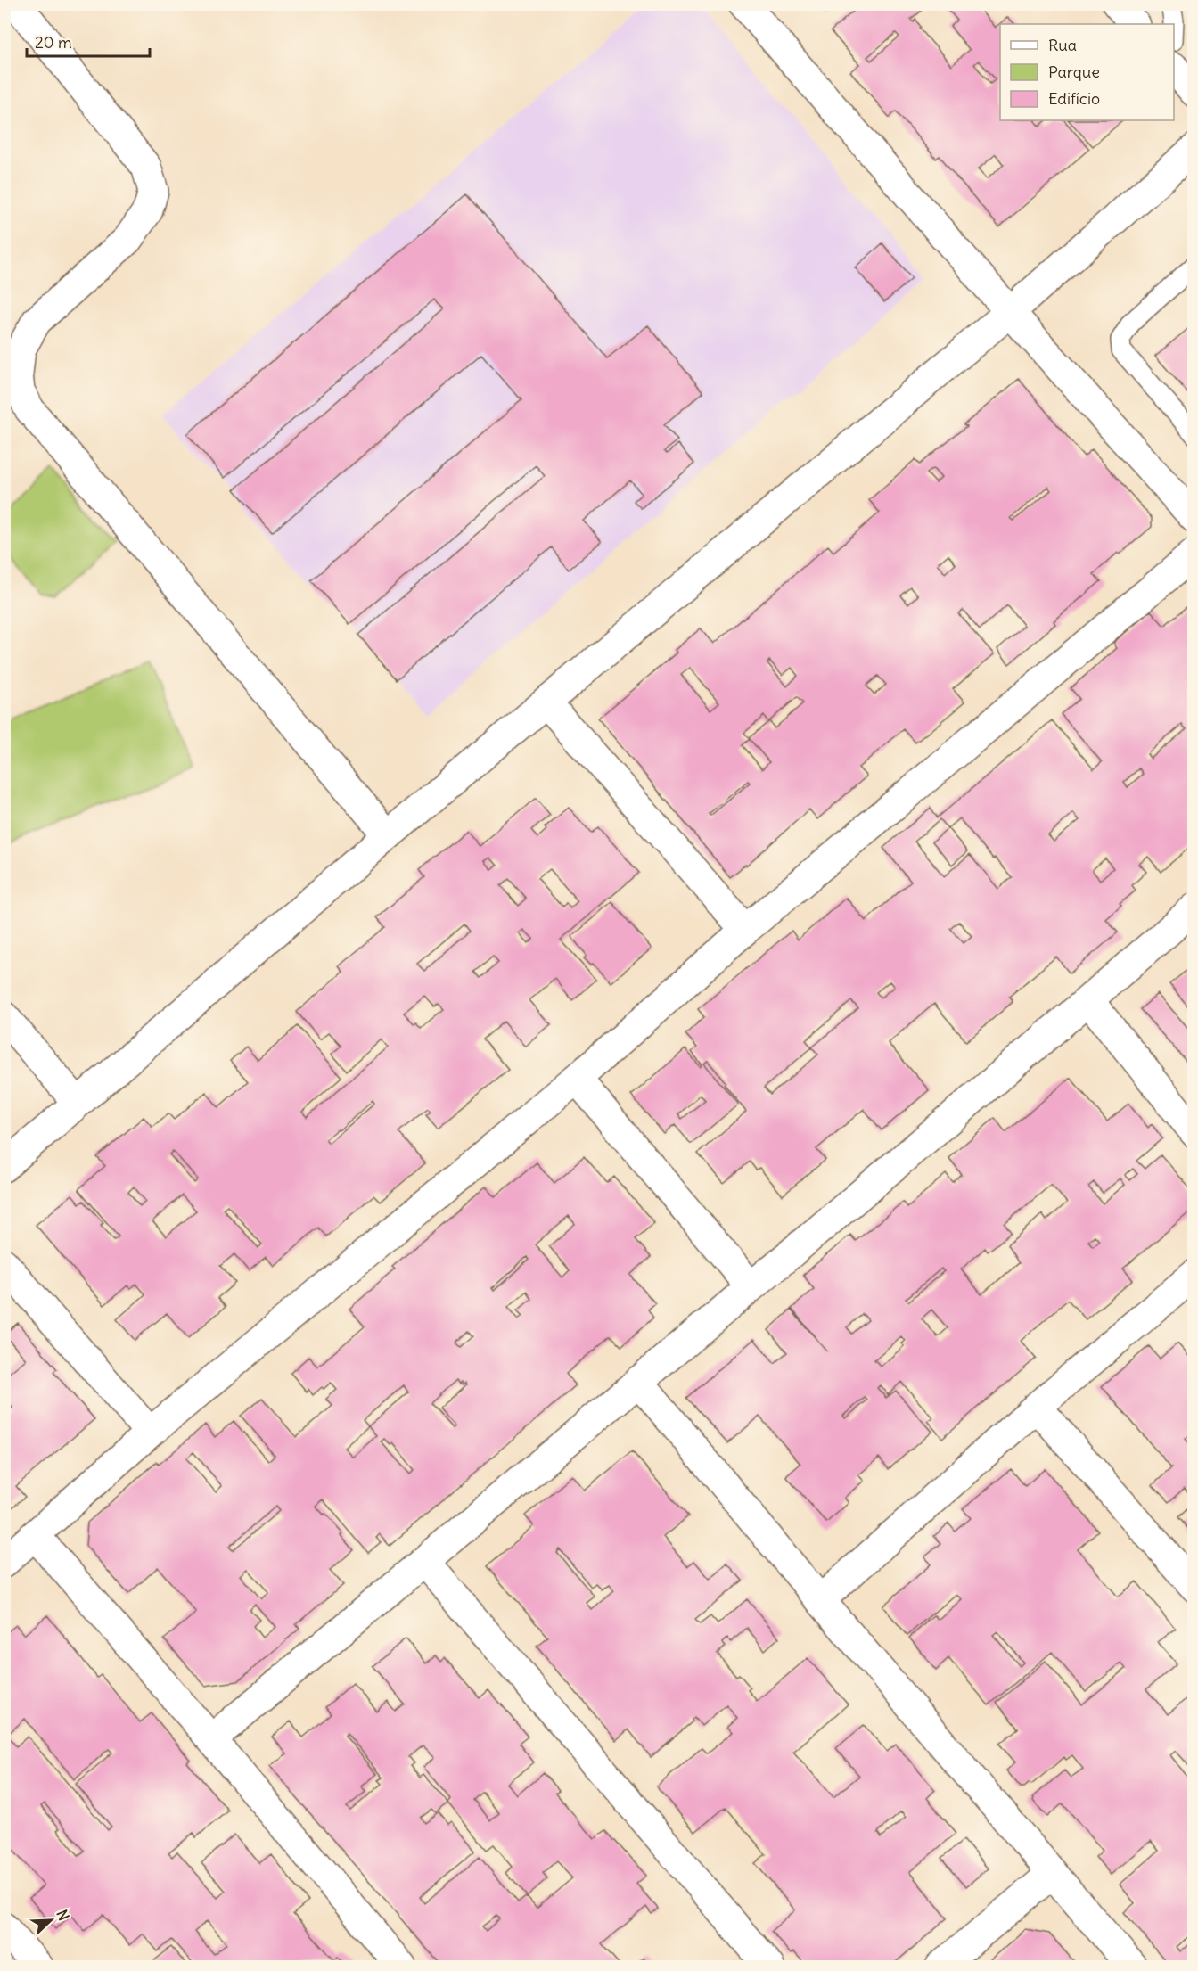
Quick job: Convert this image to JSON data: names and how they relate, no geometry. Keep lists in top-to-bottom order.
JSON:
{
  "legend": ["Rua", "Parque", "Edifício"],
  "scale_bar": "20 m",
  "north": "top right"
}
